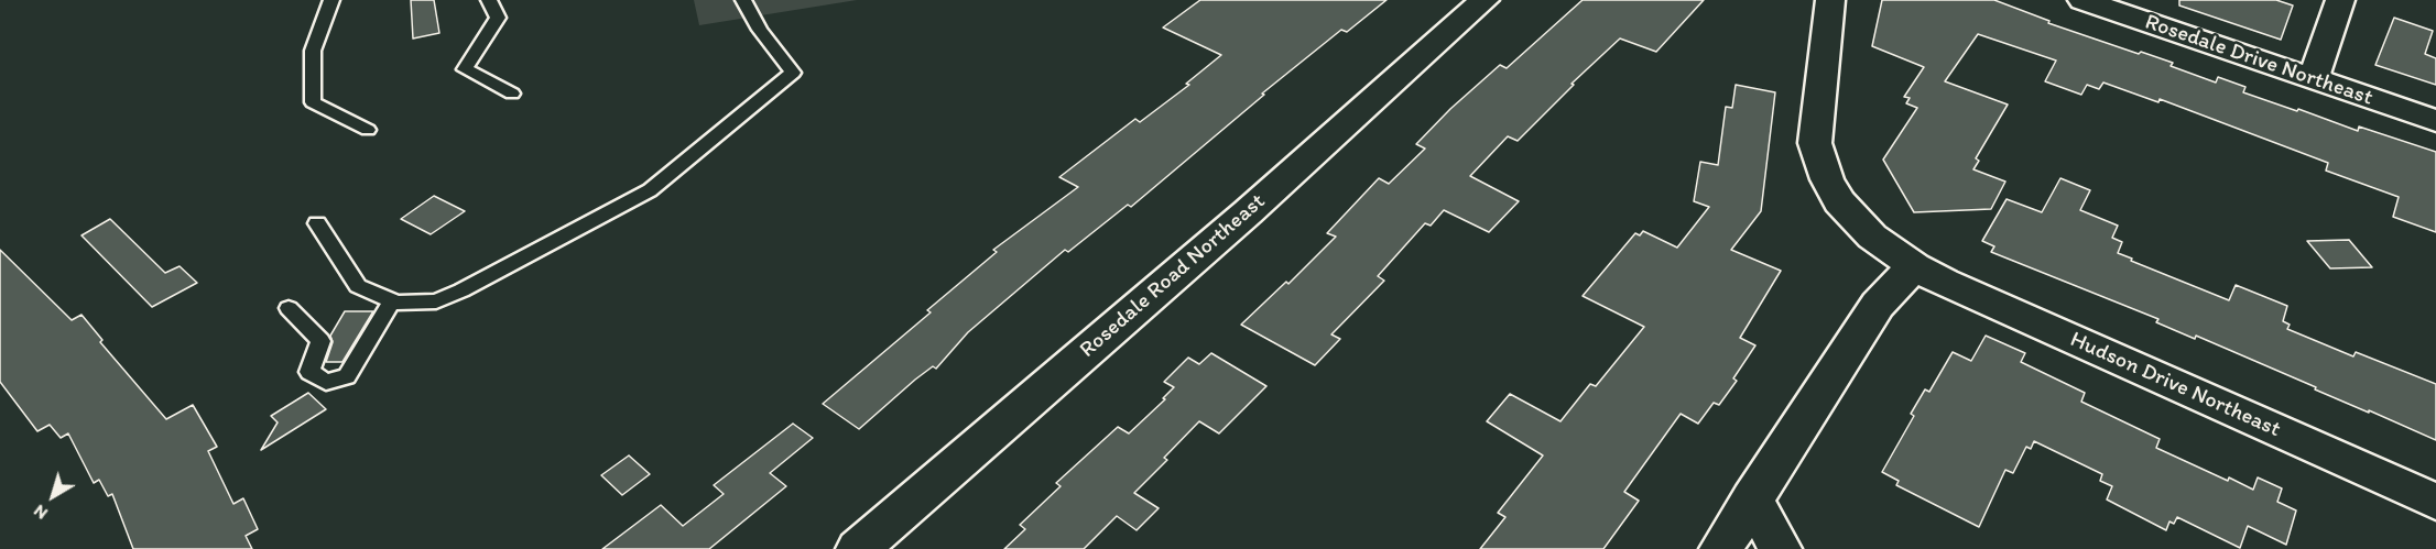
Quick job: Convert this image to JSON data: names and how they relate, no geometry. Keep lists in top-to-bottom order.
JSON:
{
  "streets": {
    "street": ["Rosedale Drive Northeast", "Rosedale Road Northeast", "Hudson Drive Northeast"]
  },
  "north": "bottom left"
}
